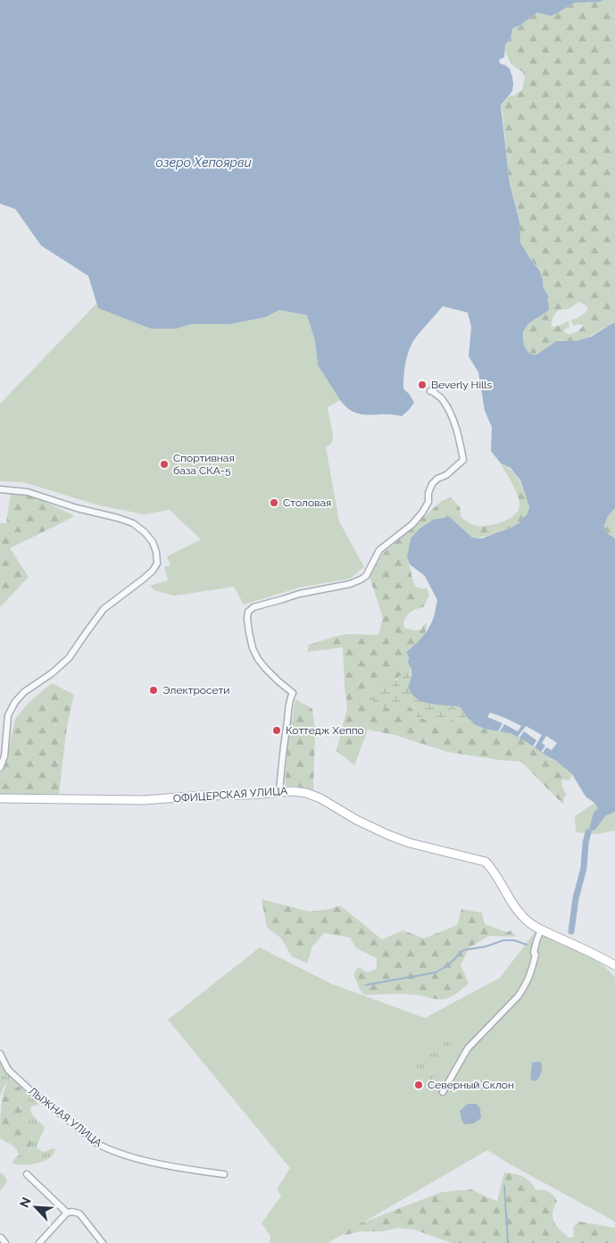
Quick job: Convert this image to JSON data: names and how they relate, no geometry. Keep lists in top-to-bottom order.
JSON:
{
  "streets": {
    "street": ["ОФИЦЕРСКАЯ УЛИЦА", "ЛЫЖНАЯ УЛИЦА"]
  },
  "water": ["озеро Хепоярви"],
  "places": [
    "Beverly Hills",
    "Спортивная база СКА-5",
    "Столовая",
    "Электросети",
    "Коттедж Хеппо",
    "Северный Склон"
  ],
  "north": "top left"
}
